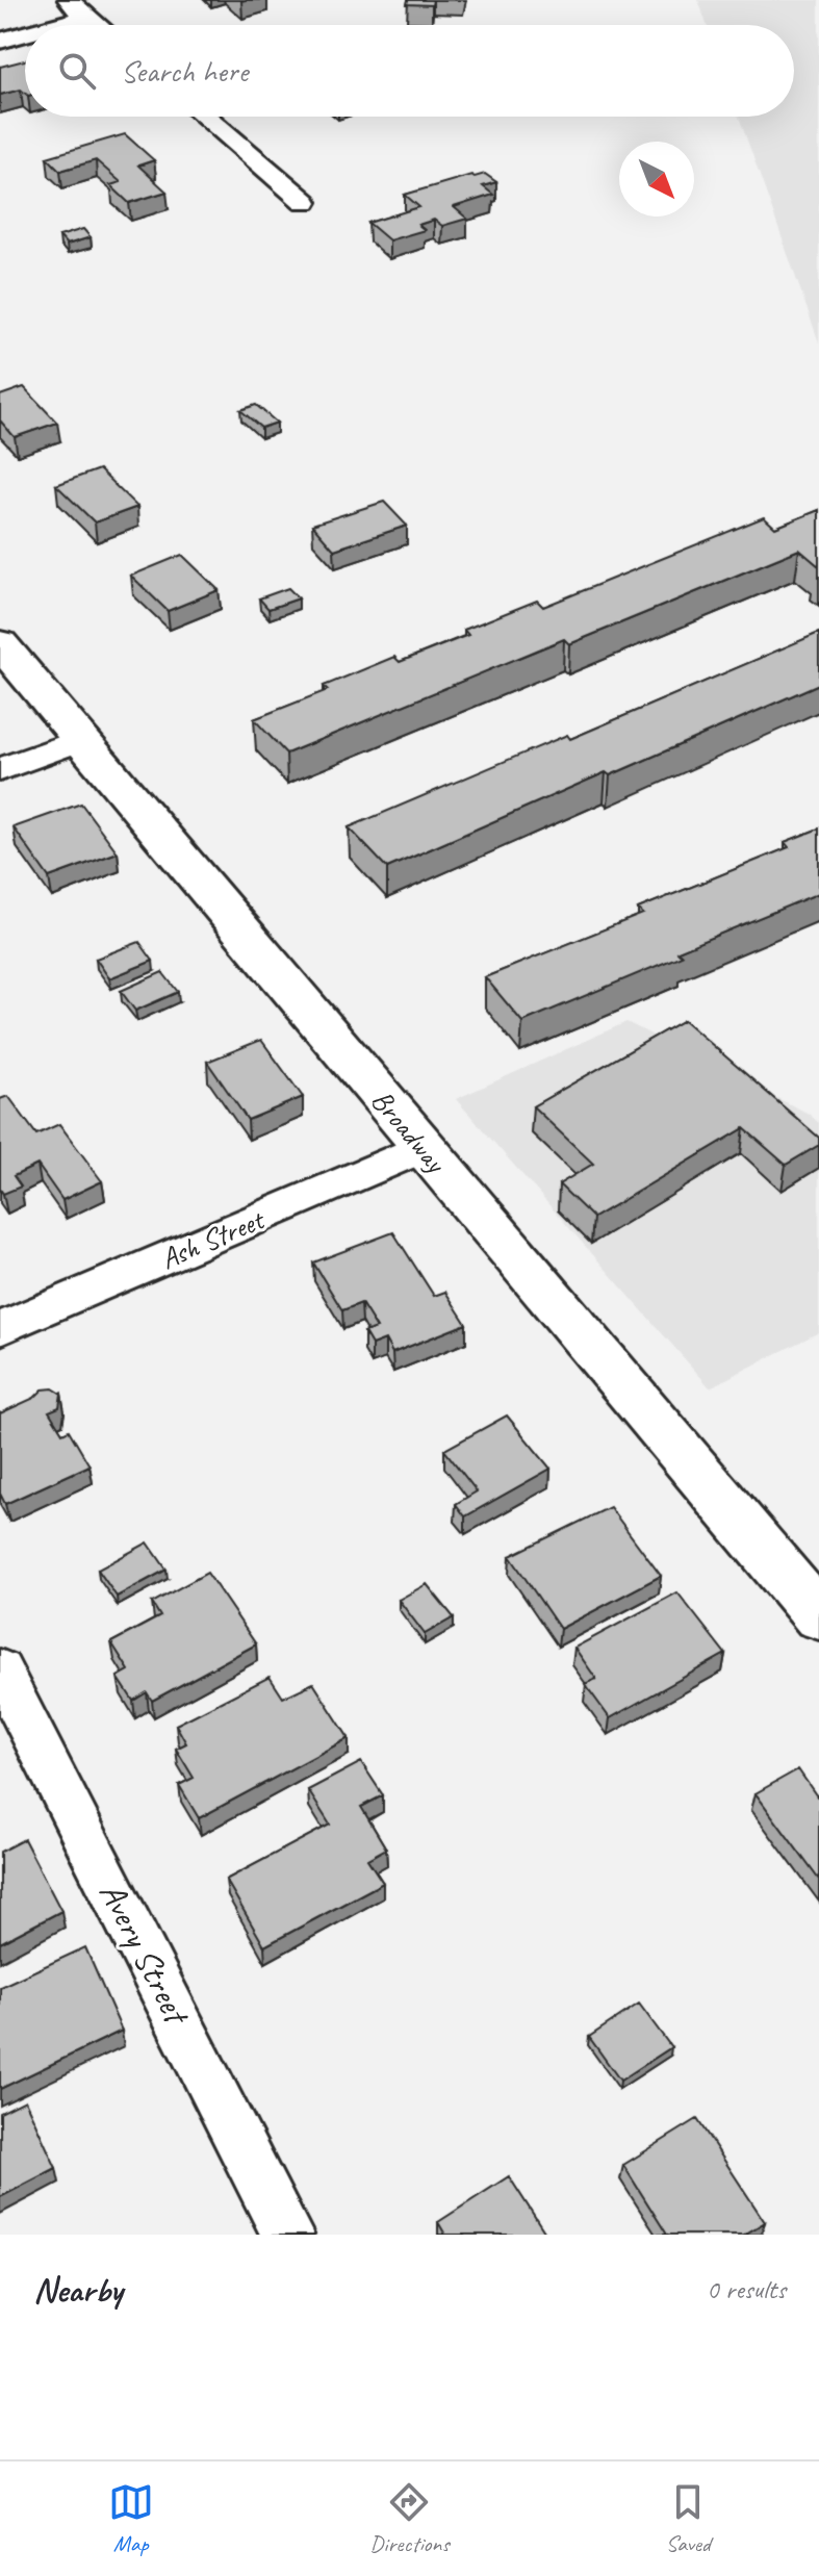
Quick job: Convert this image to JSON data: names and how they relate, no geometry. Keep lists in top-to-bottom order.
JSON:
{
  "streets": {
    "street": ["Broadway", "Ash Street", "Avery Street"]
  },
  "crossings": [
    ["Broadway", "Ash Street"]
  ],
  "north": "bottom right",
  "page": {
    "search": "Search here",
    "heading": ["Nearby", "0 results"],
    "nav": ["Map", "Directions", "Saved"]
  }
}
